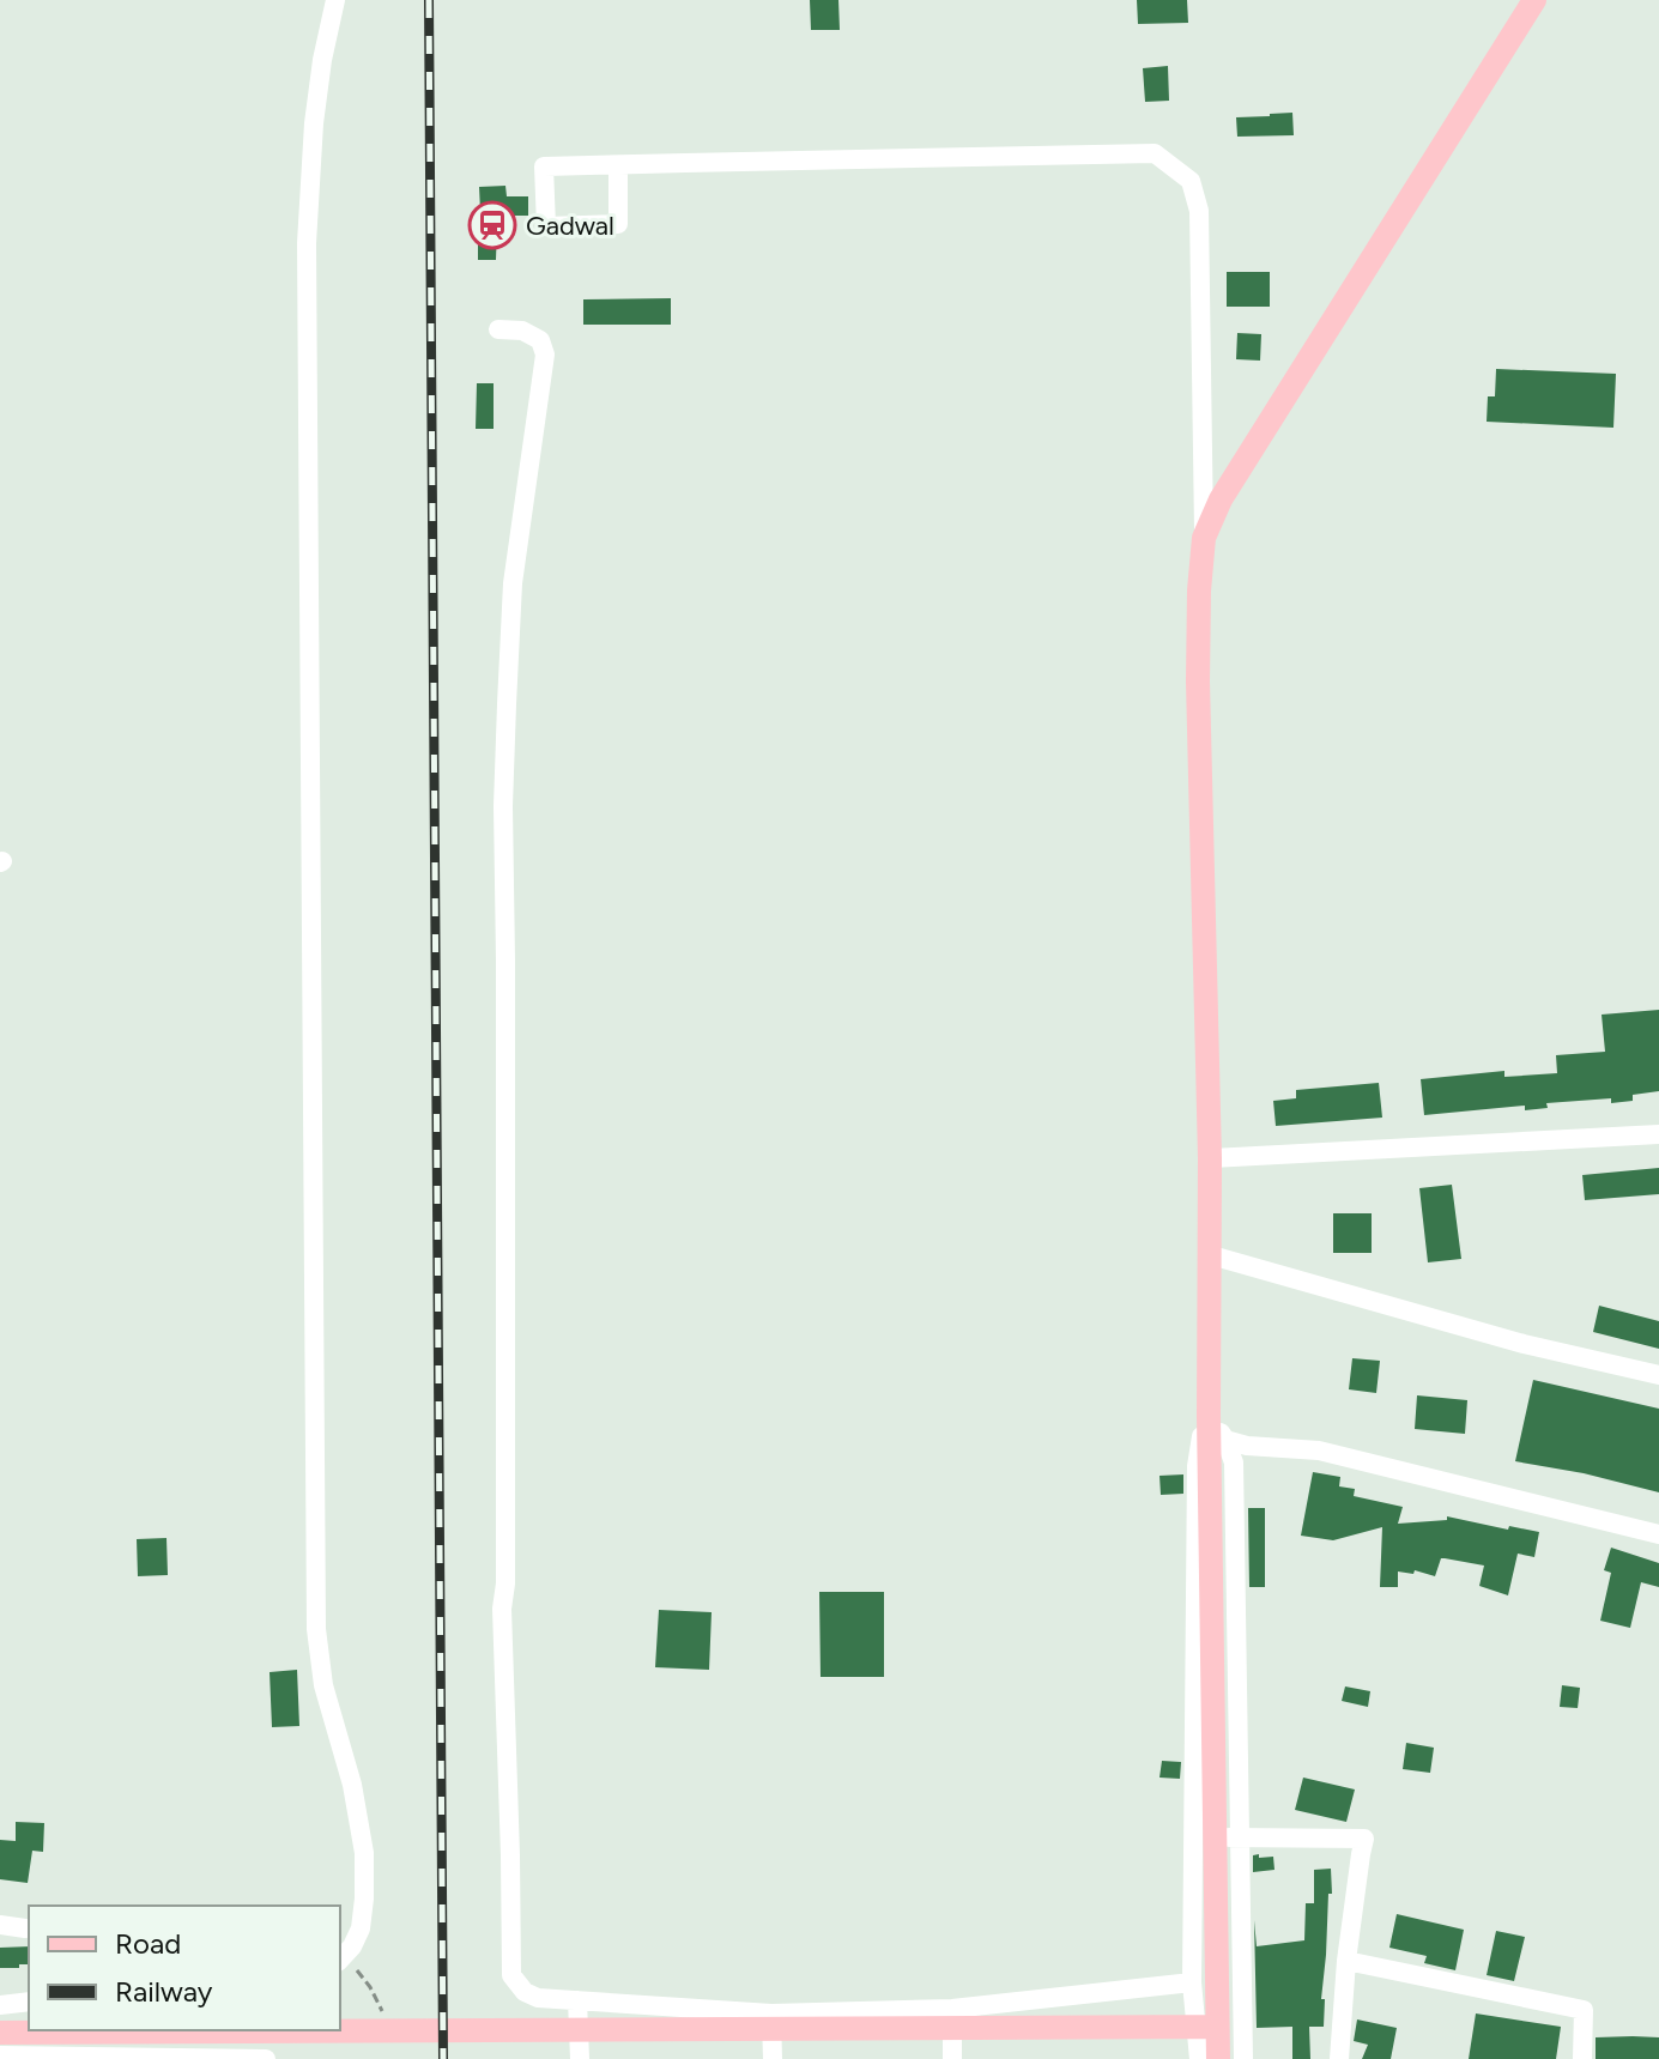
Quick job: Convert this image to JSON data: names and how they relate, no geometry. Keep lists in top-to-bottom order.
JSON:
{
  "places": {
    "station": ["Gadwal"]
  },
  "legend": ["Road", "Railway"]
}
